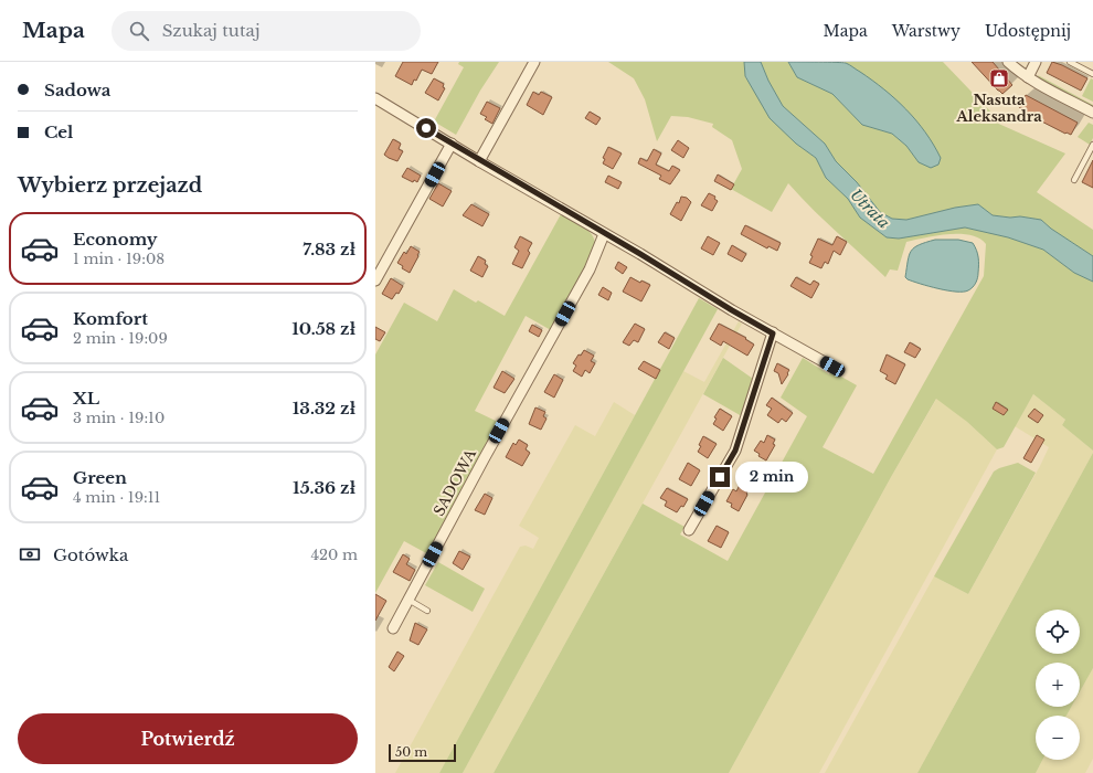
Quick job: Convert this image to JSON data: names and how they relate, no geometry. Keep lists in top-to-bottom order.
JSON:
{
  "streets": {
    "street": ["SADOWA"]
  },
  "water": ["Utrata"],
  "places": {
    "shop": ["Nasuta Aleksandra"]
  },
  "scale_bar": "50 m",
  "page": {
    "header": "Mapa",
    "search": "Szukaj tutaj",
    "nav": ["Mapa", "Warstwy", "Udostępnij"],
    "banner": ["Sadowa", "Cel"],
    "heading": "Wybierz przejazd",
    "list": [
      {
        "name": "Economy",
        "note": "1 min · 19:08",
        "value": "7.83 zł"
      },
      {
        "name": "Komfort",
        "note": "2 min · 19:09",
        "value": "10.58 zł"
      },
      {
        "name": "XL",
        "note": "3 min · 19:10",
        "value": "13.32 zł"
      },
      {
        "name": "Green",
        "note": "4 min · 19:11",
        "value": "15.36 zł"
      }
    ],
    "bubble": "2 min",
    "pay": ["Gotówka", "420 m"],
    "map_buttons": ["+", "−"],
    "buttons": "Potwierdź",
    "scale": "50 m"
  }
}
